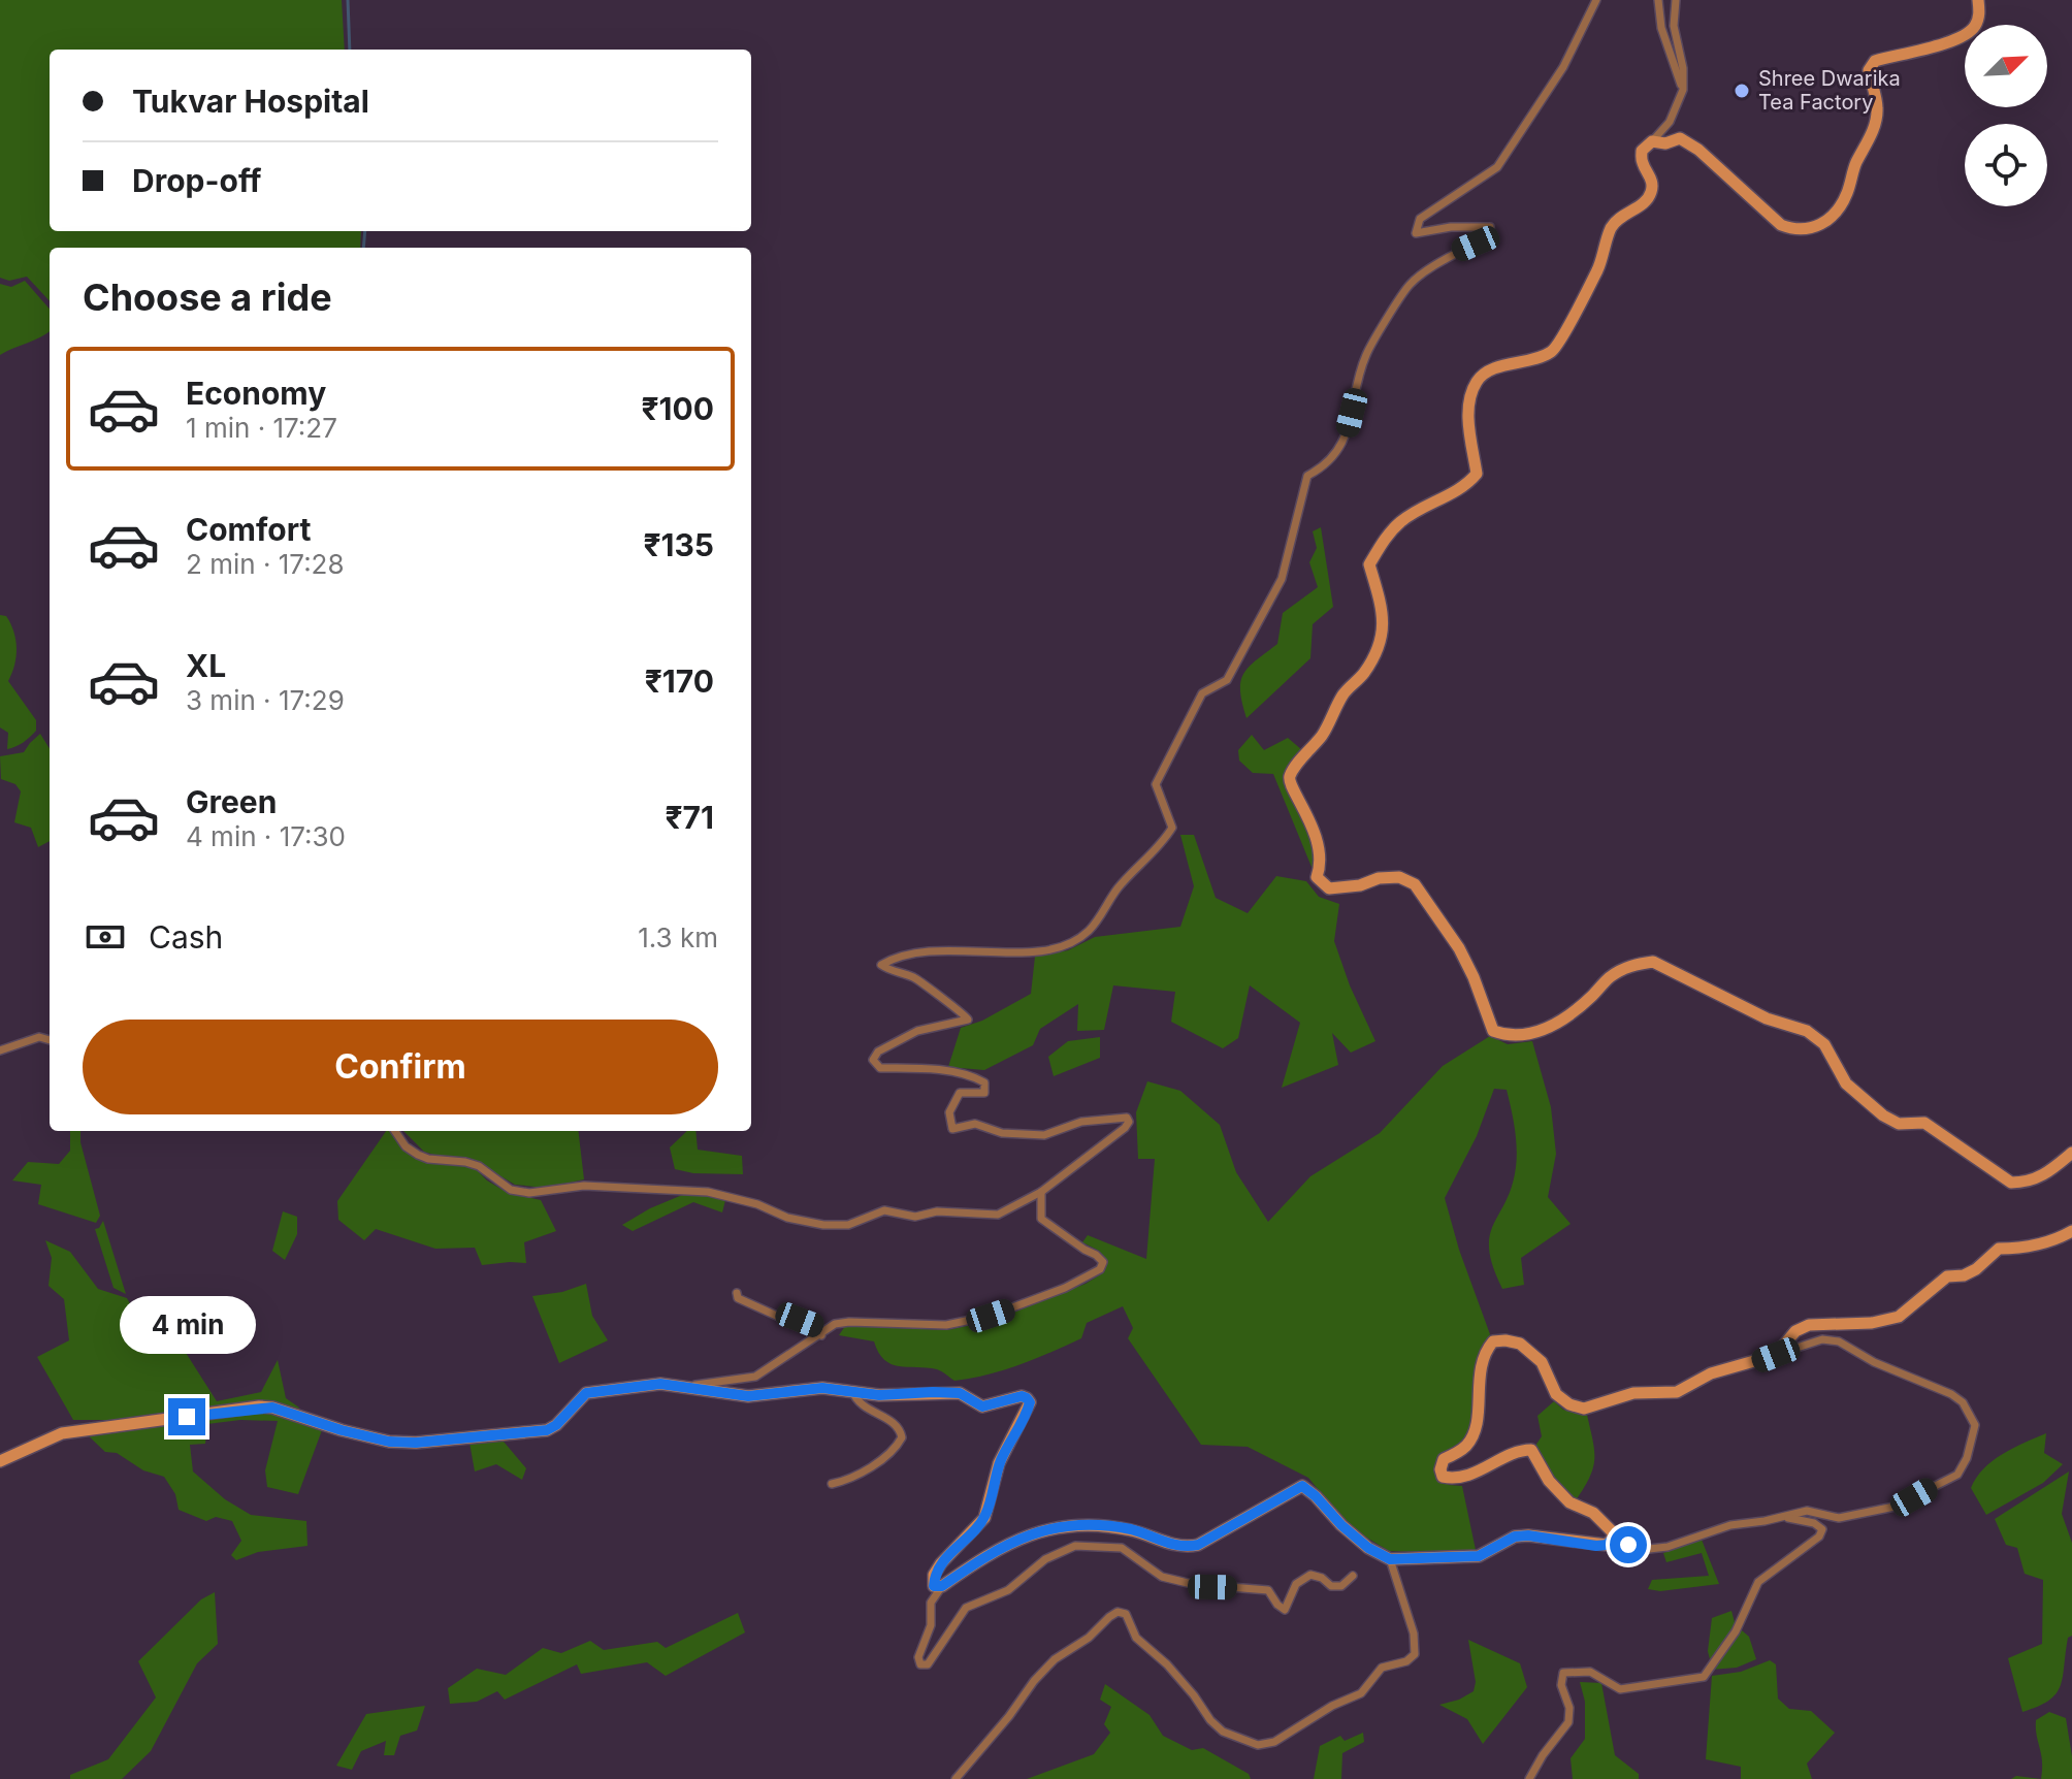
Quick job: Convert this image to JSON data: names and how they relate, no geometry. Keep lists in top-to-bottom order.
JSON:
{
  "places": ["Shree Dwarika Tea Factory"],
  "north": "top right",
  "page": {
    "banner": ["Tukvar Hospital", "Drop-off"],
    "heading": "Choose a ride",
    "list": [
      {
        "name": "Economy",
        "note": "1 min · 17:27",
        "value": "₹100"
      },
      {
        "name": "Comfort",
        "note": "2 min · 17:28",
        "value": "₹135"
      },
      {
        "name": "XL",
        "note": "3 min · 17:29",
        "value": "₹170"
      },
      {
        "name": "Green",
        "note": "4 min · 17:30",
        "value": "₹71"
      }
    ],
    "pay": ["Cash", "1.3 km"],
    "buttons": "Confirm",
    "bubble": "4 min"
  }
}
